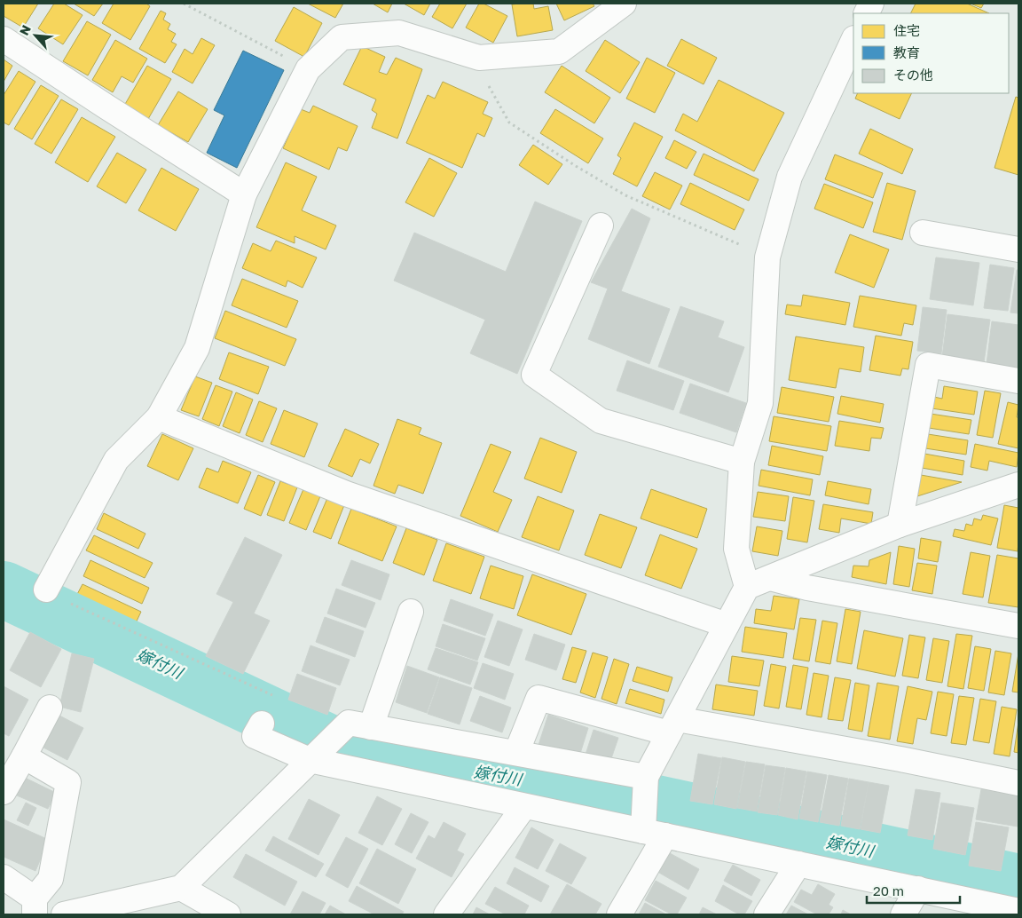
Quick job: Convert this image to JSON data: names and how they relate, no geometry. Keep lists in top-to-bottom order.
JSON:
{
  "water": ["嫁付川"],
  "legend": ["住宅", "教育", "その他"],
  "scale_bar": "20 m",
  "north": "top left"
}
